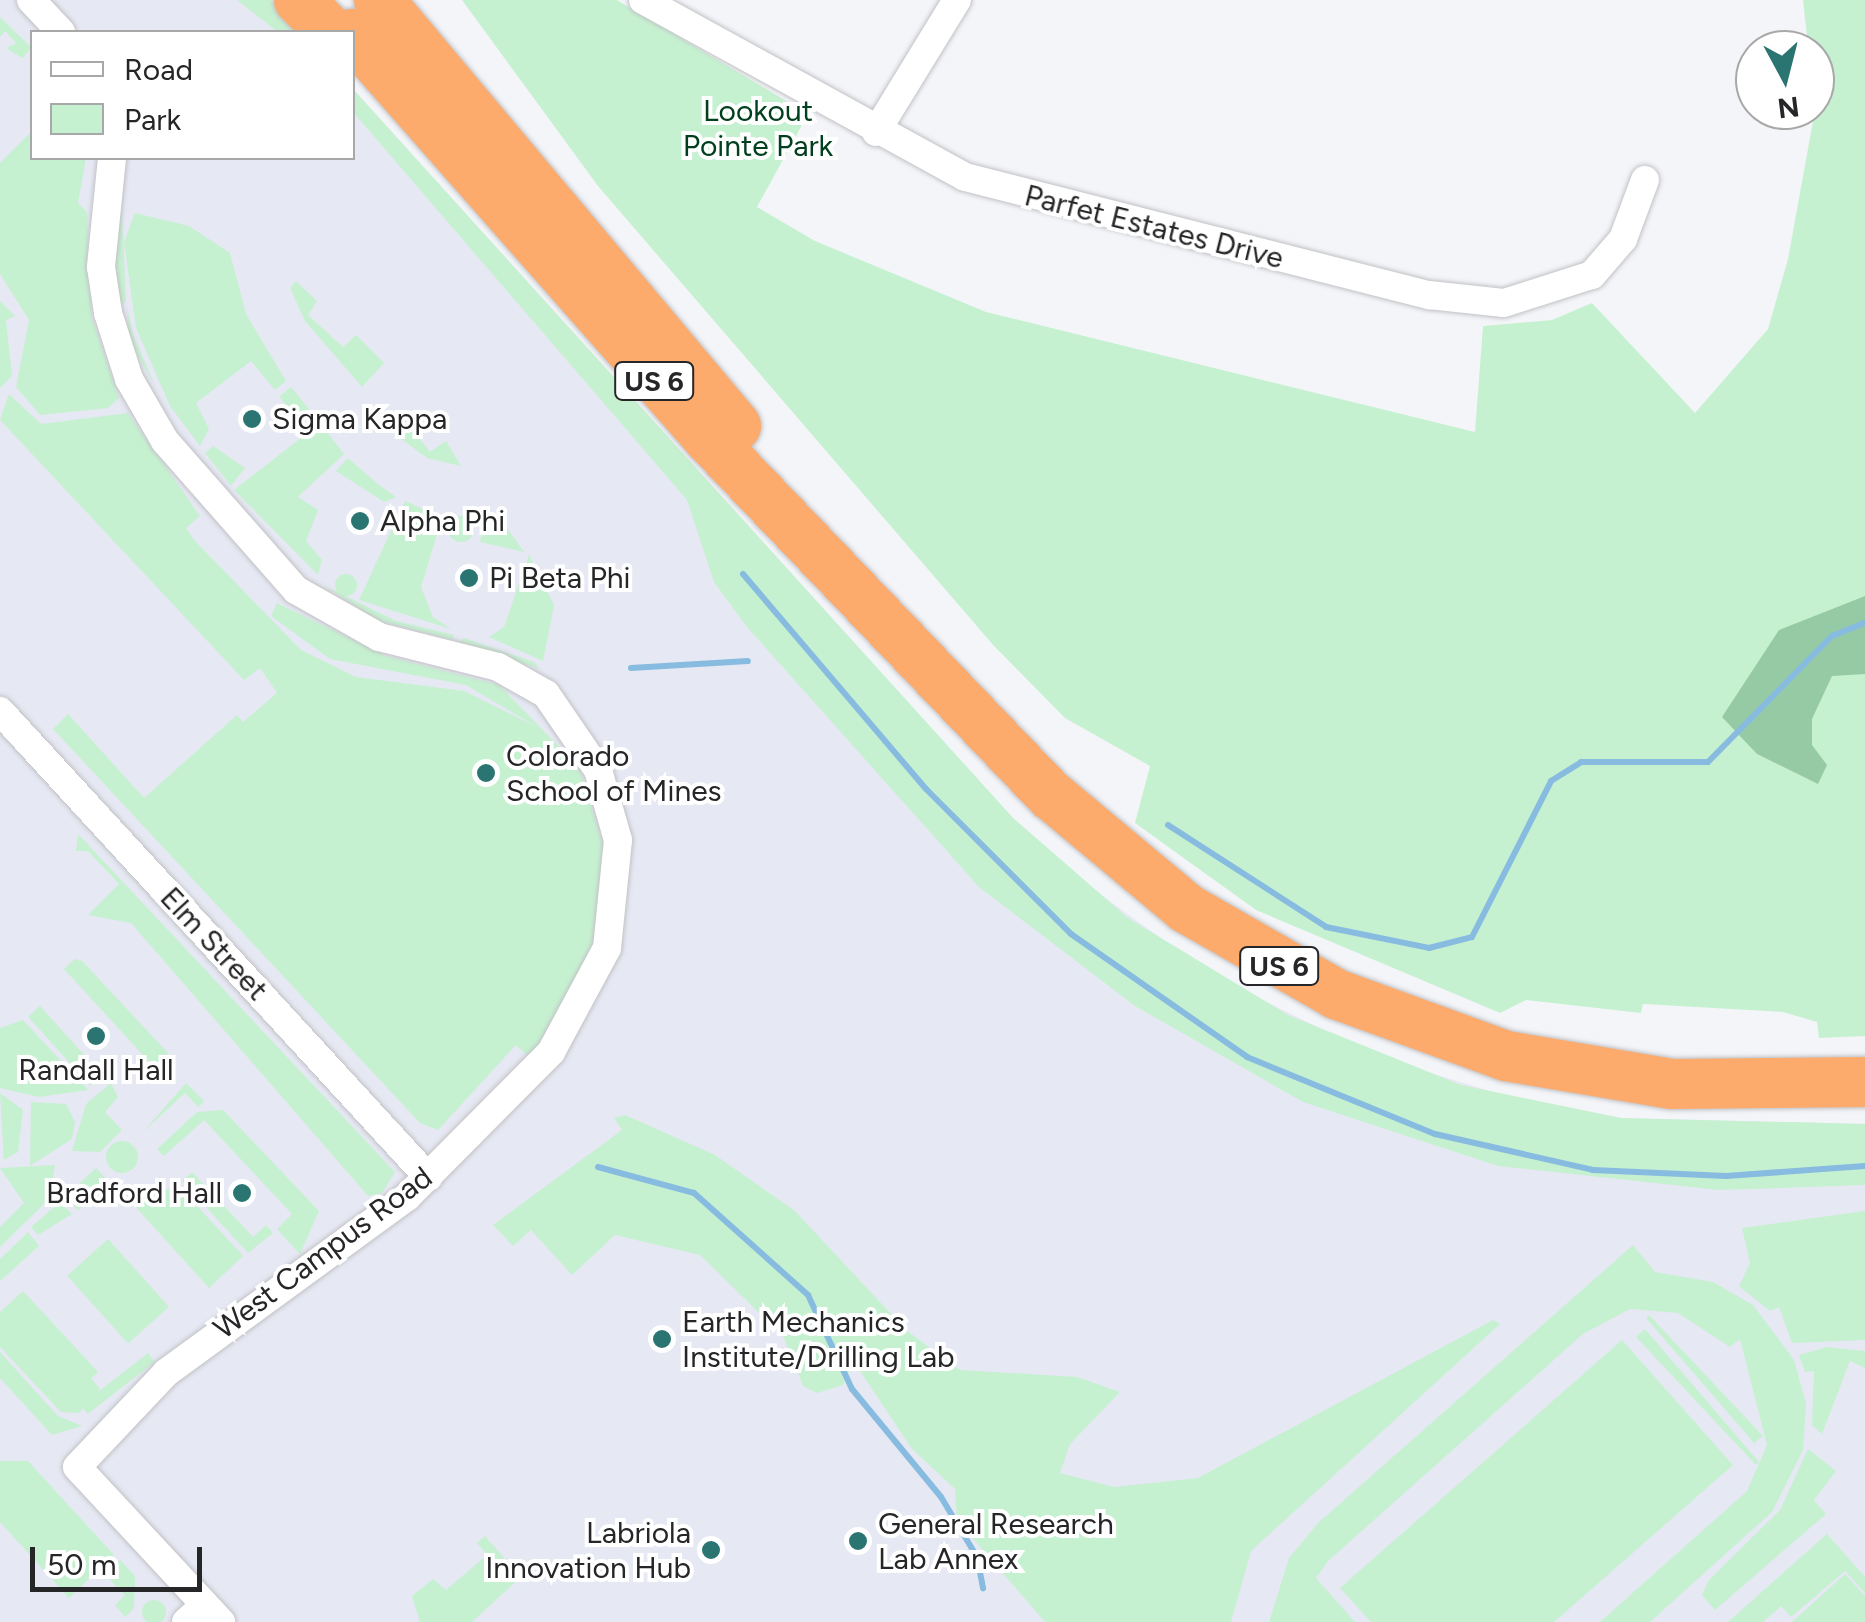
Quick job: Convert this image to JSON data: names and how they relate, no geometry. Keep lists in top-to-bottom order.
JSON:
{
  "streets": {
    "highway": ["US 6"],
    "street": ["Parfet Estates Drive", "Elm Street", "West Campus Road"]
  },
  "crossings": [
    ["Elm Street", "West Campus Road"]
  ],
  "parks": ["Lookout Pointe Park"],
  "places": [
    "Sigma Kappa",
    "Alpha Phi",
    "Pi Beta Phi",
    "Colorado School of Mines",
    "Randall Hall",
    "Bradford Hall",
    "Earth Mechanics Institute/Drilling Lab",
    "General Research Lab Annex",
    "Labriola Innovation Hub"
  ],
  "legend": ["Road", "Park"],
  "scale_bar": "50 m",
  "north": "bottom"
}
